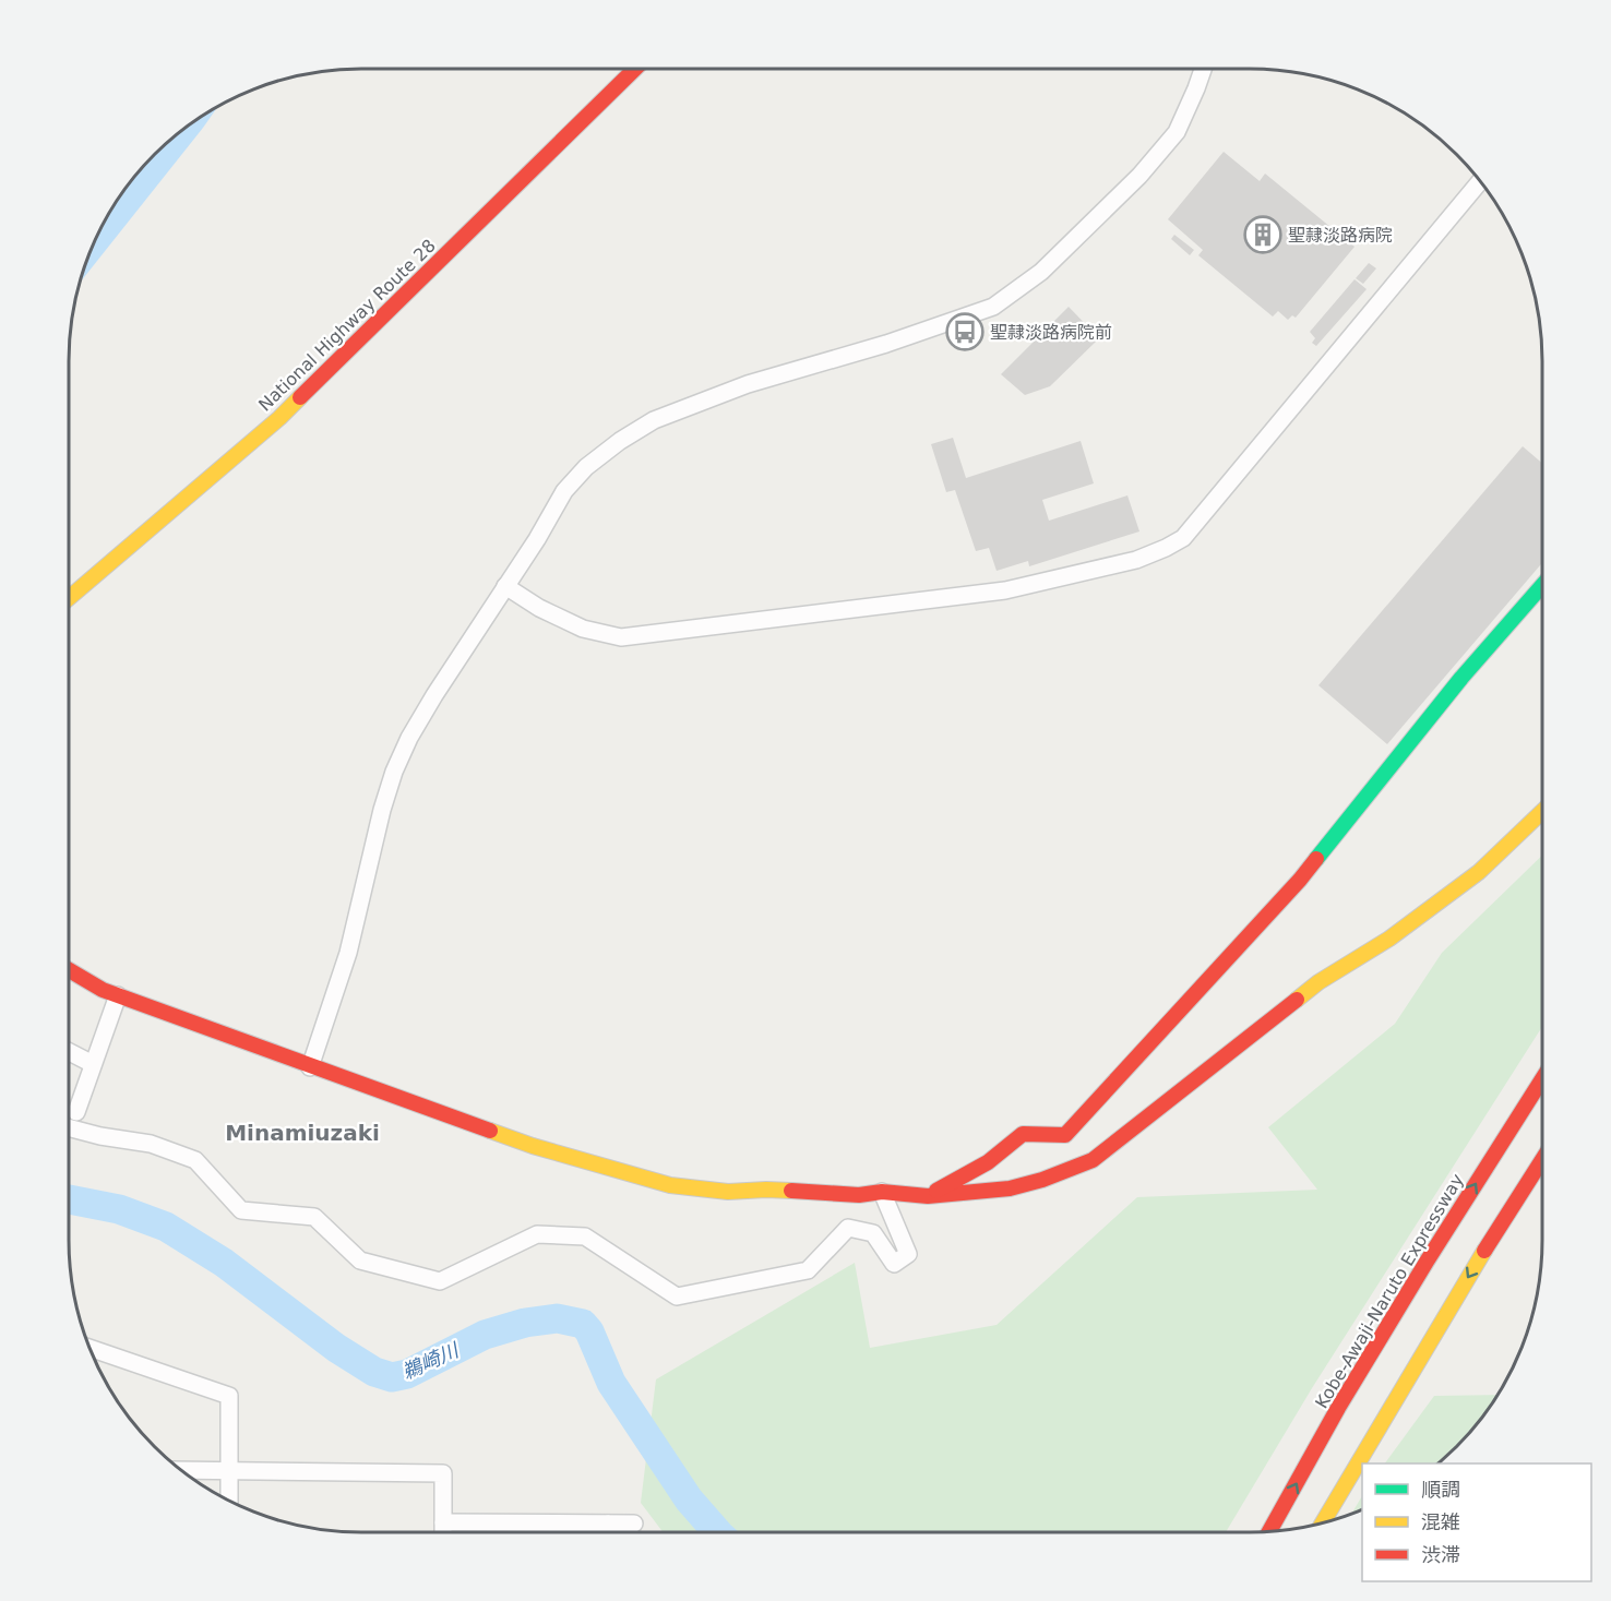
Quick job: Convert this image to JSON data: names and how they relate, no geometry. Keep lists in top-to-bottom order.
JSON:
{
  "streets": {
    "main road": ["National Highway Route 28", "Kobe-Awaji-Naruto Expressway"]
  },
  "districts": ["Minamiuzaki"],
  "water": ["鵜崎川"],
  "places": {
    "building": ["聖隷淡路病院"],
    "bus stop": ["聖隷淡路病院前"]
  },
  "legend": ["順調", "混雑", "渋滞"]
}
